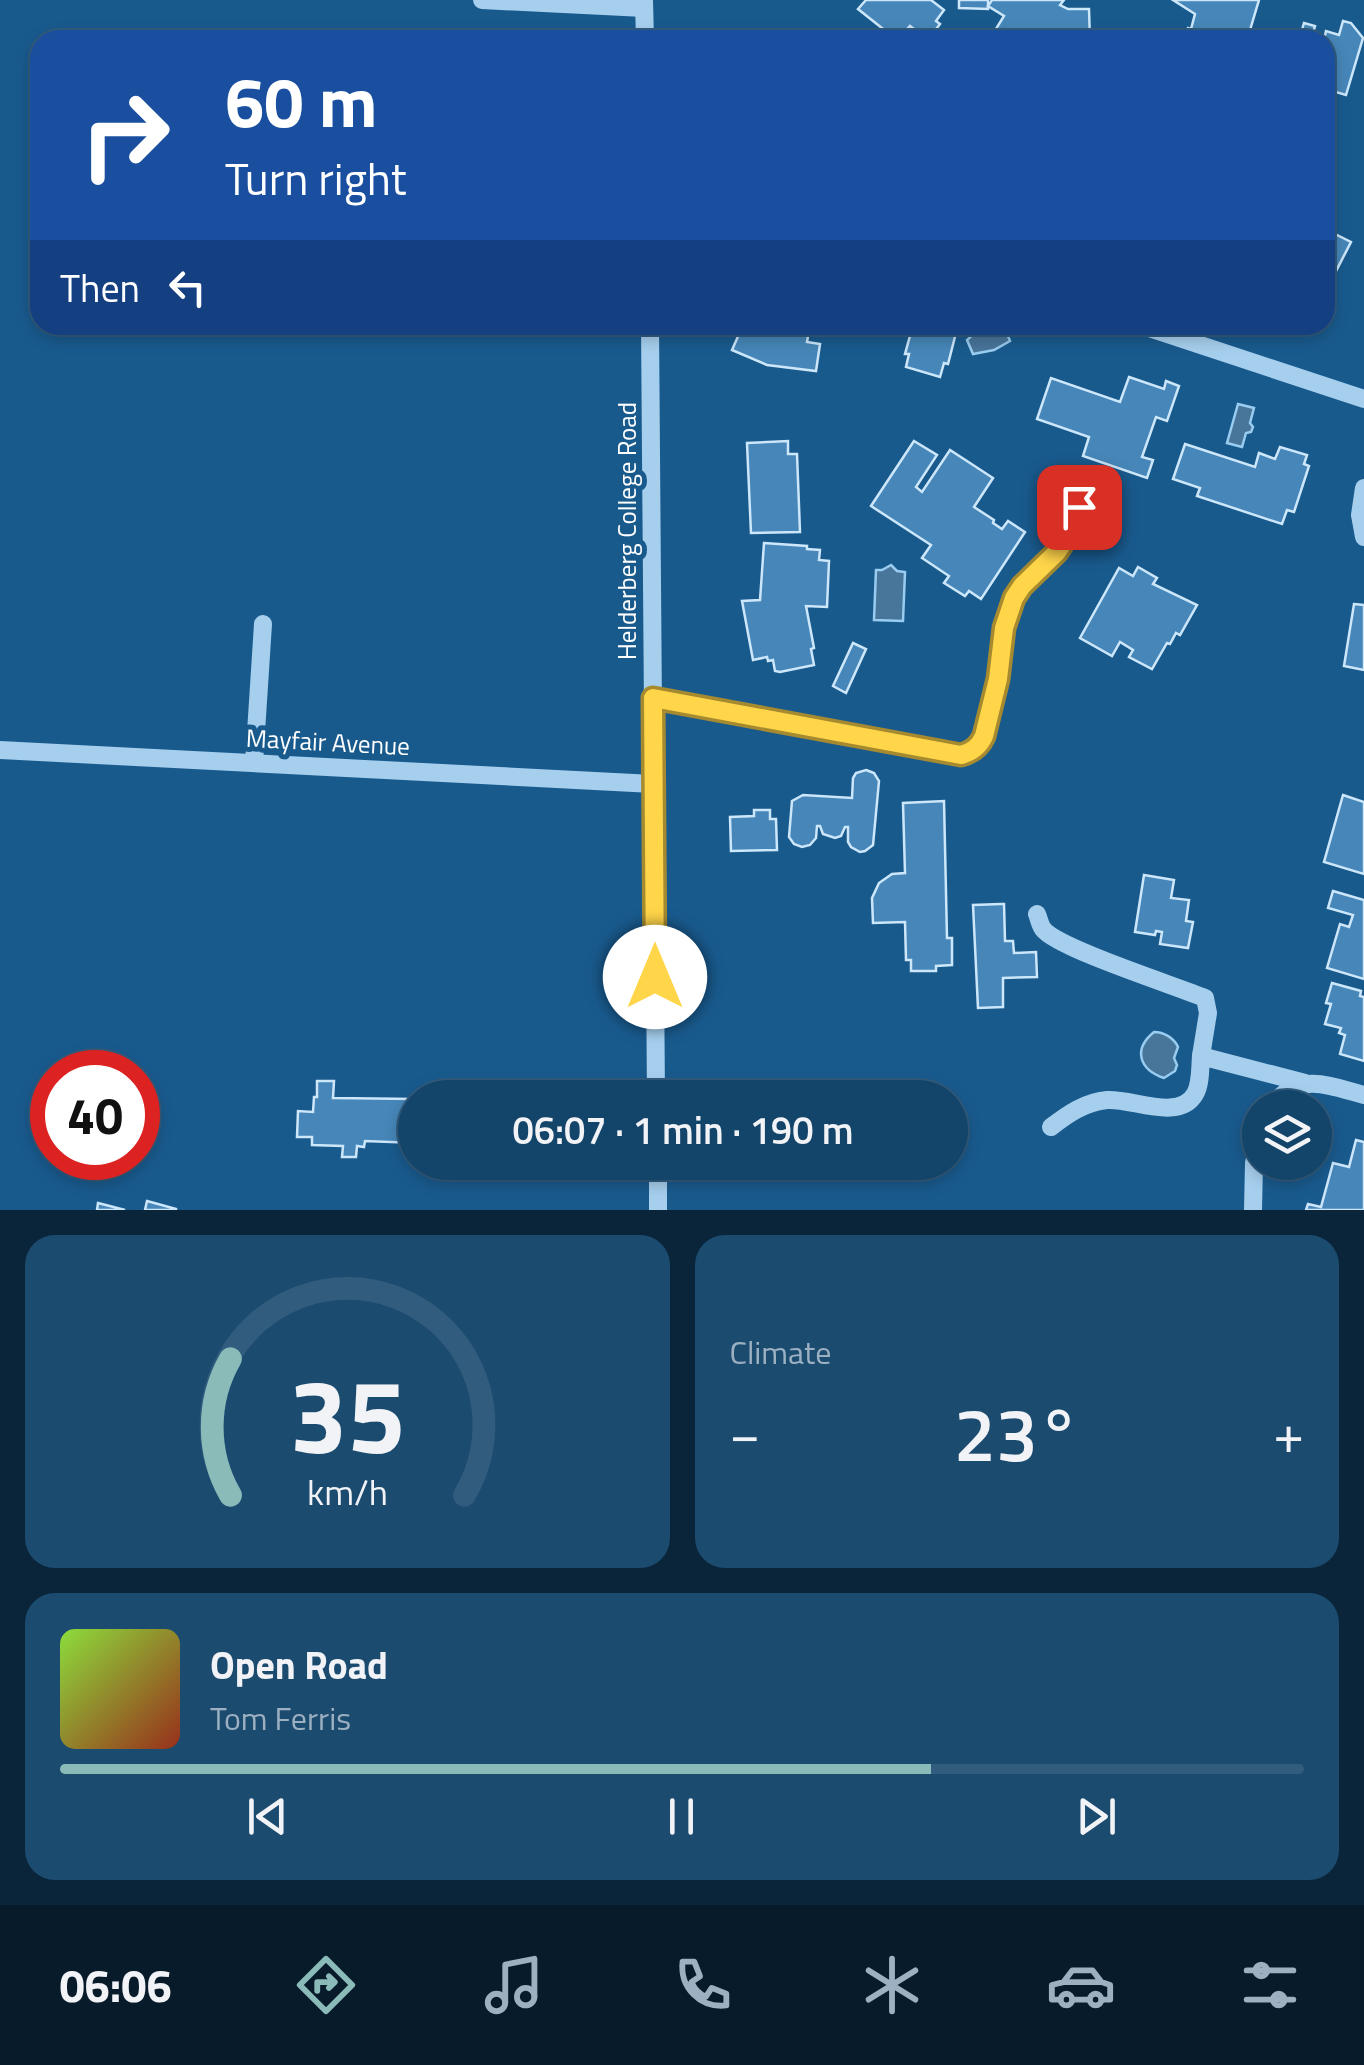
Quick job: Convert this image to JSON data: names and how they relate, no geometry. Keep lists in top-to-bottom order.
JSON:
{
  "streets": {
    "street": ["Helderberg College Road", "Mayfair Avenue"]
  },
  "crossings": [
    ["Helderberg College Road", "Mayfair Avenue"]
  ],
  "page": {
    "turn": ["60 m", "Turn right"],
    "then": "Then",
    "limit": "40",
    "trip": "06:07 · 1 min · 190 m",
    "tile": "Climate",
    "heat": ["−", "23°", "+"],
    "song": ["Open Road", "Tom Ferris"],
    "tabs": "06:06",
    "gauge": ["35", "km/h"]
  }
}
